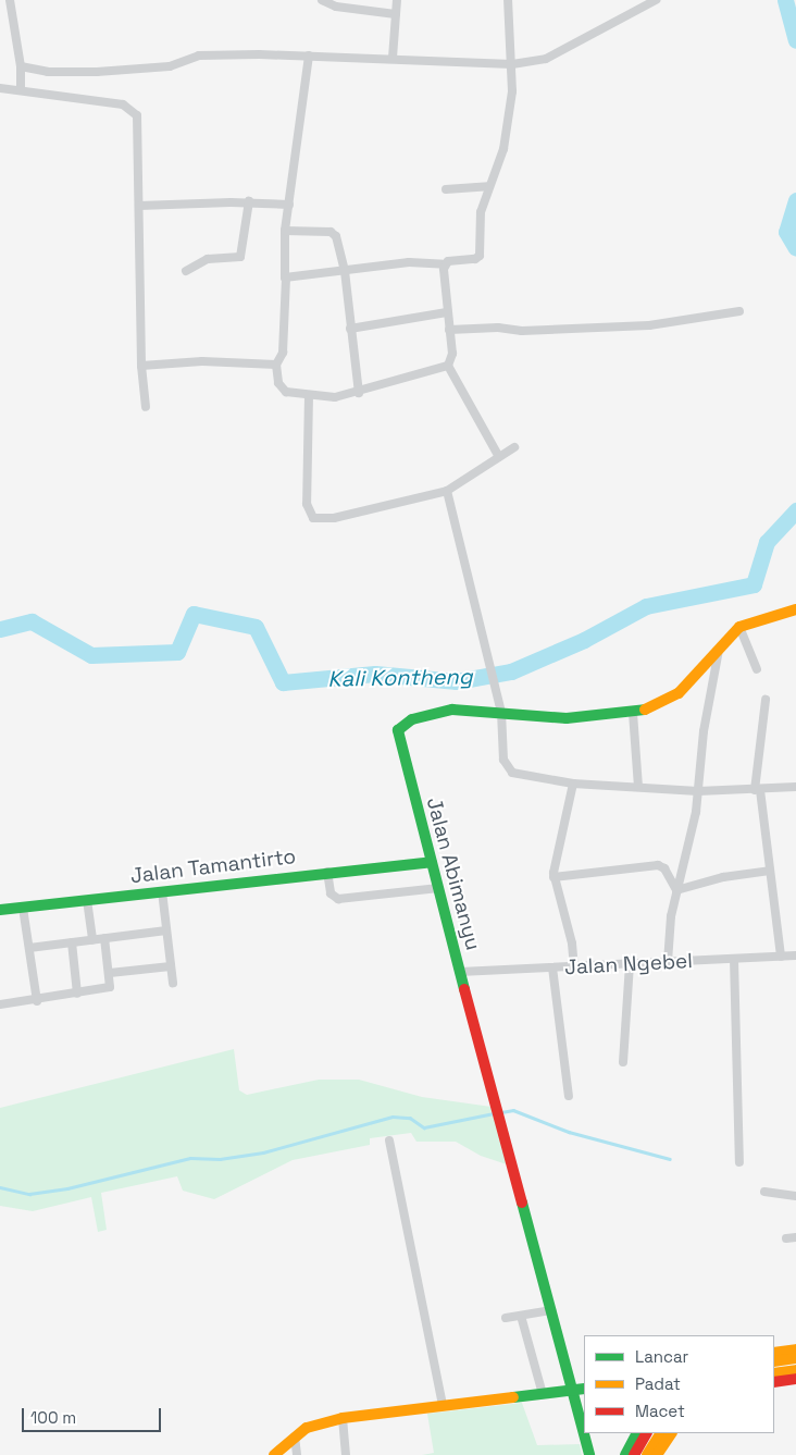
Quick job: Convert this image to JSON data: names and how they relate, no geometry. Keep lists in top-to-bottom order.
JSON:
{
  "streets": {
    "main road": ["Jalan Tamantirto", "Jalan Abimanyu"],
    "street": ["Jalan Ngebel"]
  },
  "crossings": [
    ["Jalan Tamantirto", "Jalan Abimanyu"],
    ["Jalan Abimanyu", "Jalan Ngebel"]
  ],
  "water": ["Kali Kontheng"],
  "legend": ["Lancar", "Padat", "Macet"],
  "scale_bar": "100 m"
}
